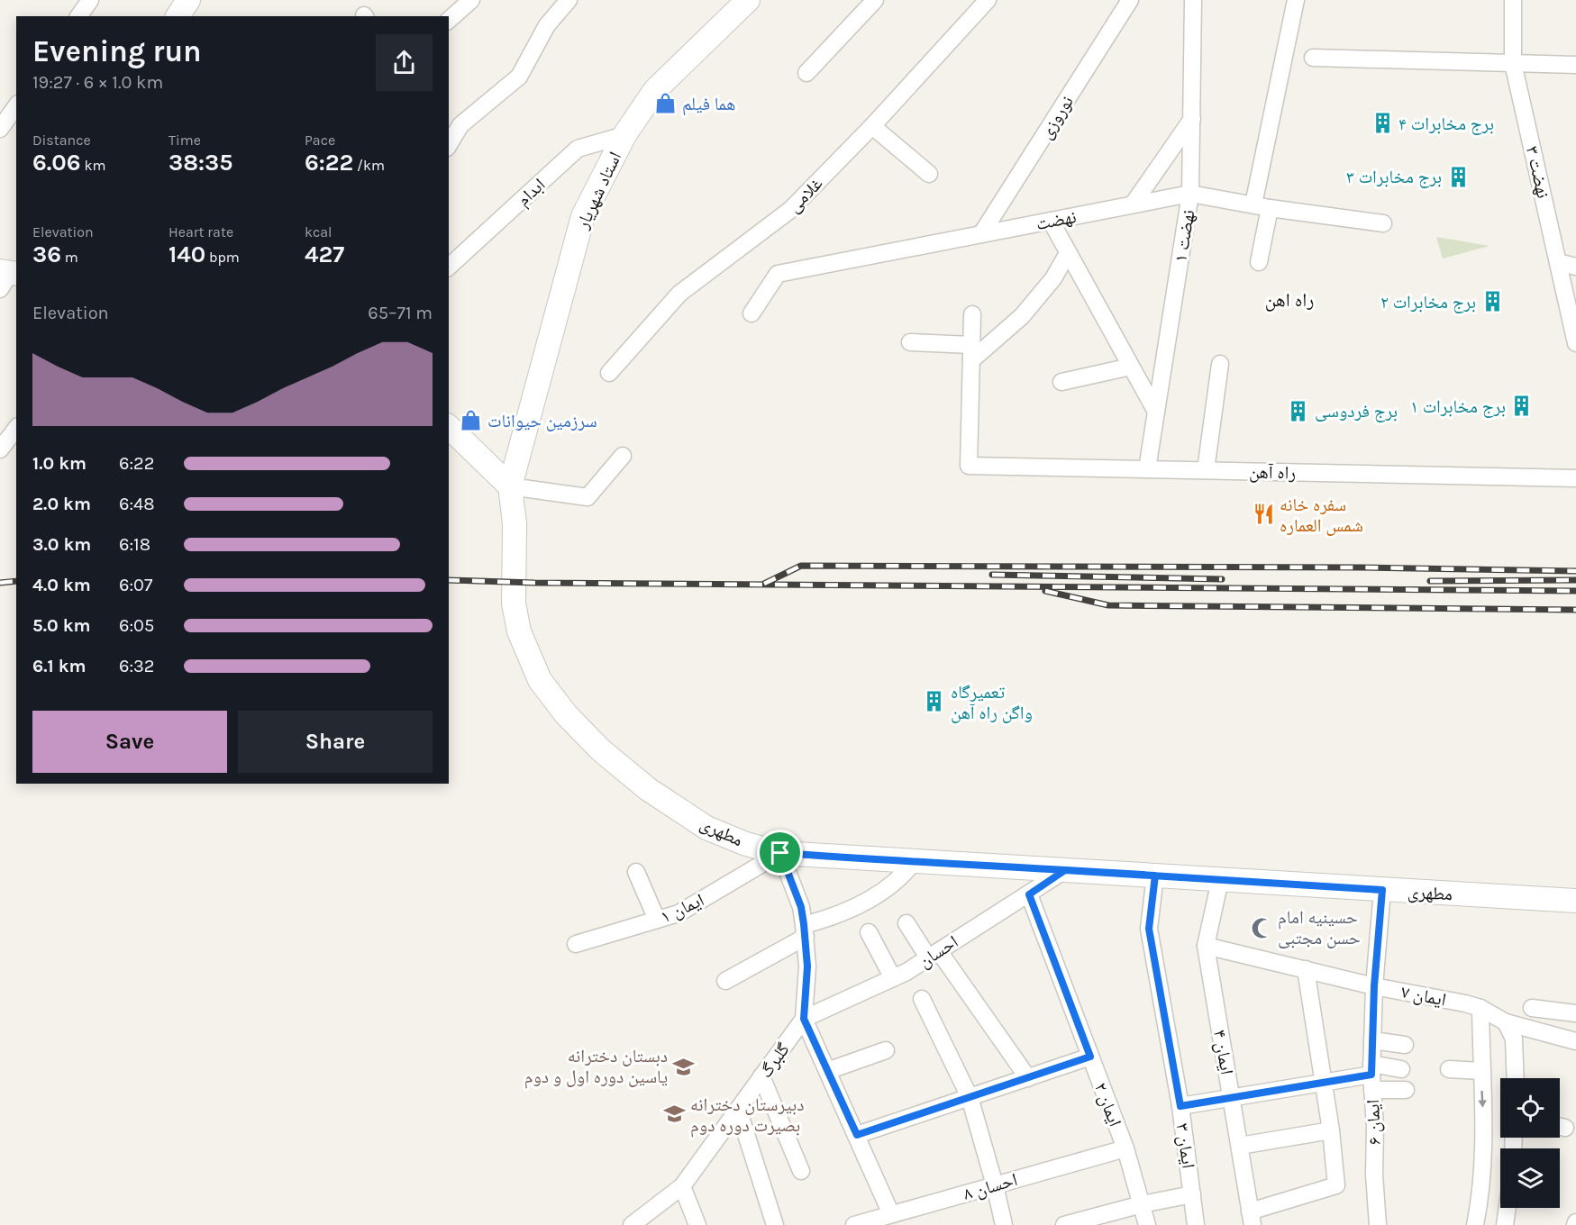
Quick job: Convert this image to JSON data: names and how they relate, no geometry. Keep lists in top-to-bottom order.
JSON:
{
  "streets": {
    "street": [
      "نوروزی",
      "نهضت ۳",
      "استاد شهریار",
      "ابدام",
      "غلامی",
      "نهضت",
      "نهضت ۱",
      "راه آهن",
      "مطهری",
      "ایمان ۱",
      "احسان",
      "ایمان ۷",
      "ایمان ۴",
      "گلبرگ",
      "ایمان ۲",
      "ایمان ۶",
      "ایمان ۳",
      "احسان ۸"
    ]
  },
  "crossings": [
    ["نوروزی", "نهضت"],
    ["استاد شهریار", "ابدام"],
    ["استاد شهریار", "مطهری"],
    ["نهضت", "نهضت ۱"],
    ["نهضت ۱", "راه آهن"],
    ["مطهری", "ایمان ۱"],
    ["مطهری", "احسان"],
    ["مطهری", "ایمان ۴"],
    ["مطهری", "ایمان ۶"],
    ["مطهری", "ایمان ۳"],
    ["احسان", "گلبرگ"],
    ["احسان", "ایمان ۲"],
    ["ایمان ۷", "ایمان ۴"],
    ["ایمان ۷", "ایمان ۶"],
    ["ایمان ۲", "احسان ۸"]
  ],
  "districts": ["راه اهن"],
  "places": {
    "shop": ["هما فیلم", "سرزمین حیوانات"],
    "building": [
      "برج مخابرات ۴",
      "برج مخابرات ۳",
      "برج مخابرات ۲",
      "برج مخابرات ۱",
      "برج فردوسی",
      "تعمیرگاه واگن راه آهن"
    ],
    "restaurant": ["سفره خانه شمس العماره"],
    "mosque": ["حسینیه امام حسن مجتبی"],
    "school or university": ["دبستان دخترانه یاسین دوره اول و دوم", "دبیرستان دخترانه بصیرت دوره دوم"]
  },
  "page": {
    "heading": ["Evening run", "19:27 · 6 × 1.0 km"],
    "stats": [
      ["Distance", "6.06 km"],
      ["Time", "38:35"],
      ["Pace", "6:22 /km"],
      ["Elevation", "36 m"],
      ["Heart rate", "140 bpm"],
      ["kcal", "427"]
    ],
    "chart": ["Elevation", "65–71 m"],
    "list": [
      {
        "name": "1.0 km",
        "note": "6:22"
      },
      {
        "name": "2.0 km",
        "note": "6:48"
      },
      {
        "name": "3.0 km",
        "note": "6:18"
      },
      {
        "name": "4.0 km",
        "note": "6:07"
      },
      {
        "name": "5.0 km",
        "note": "6:05"
      },
      {
        "name": "6.1 km",
        "note": "6:32"
      }
    ],
    "buttons": ["Save", "Share"]
  }
}
